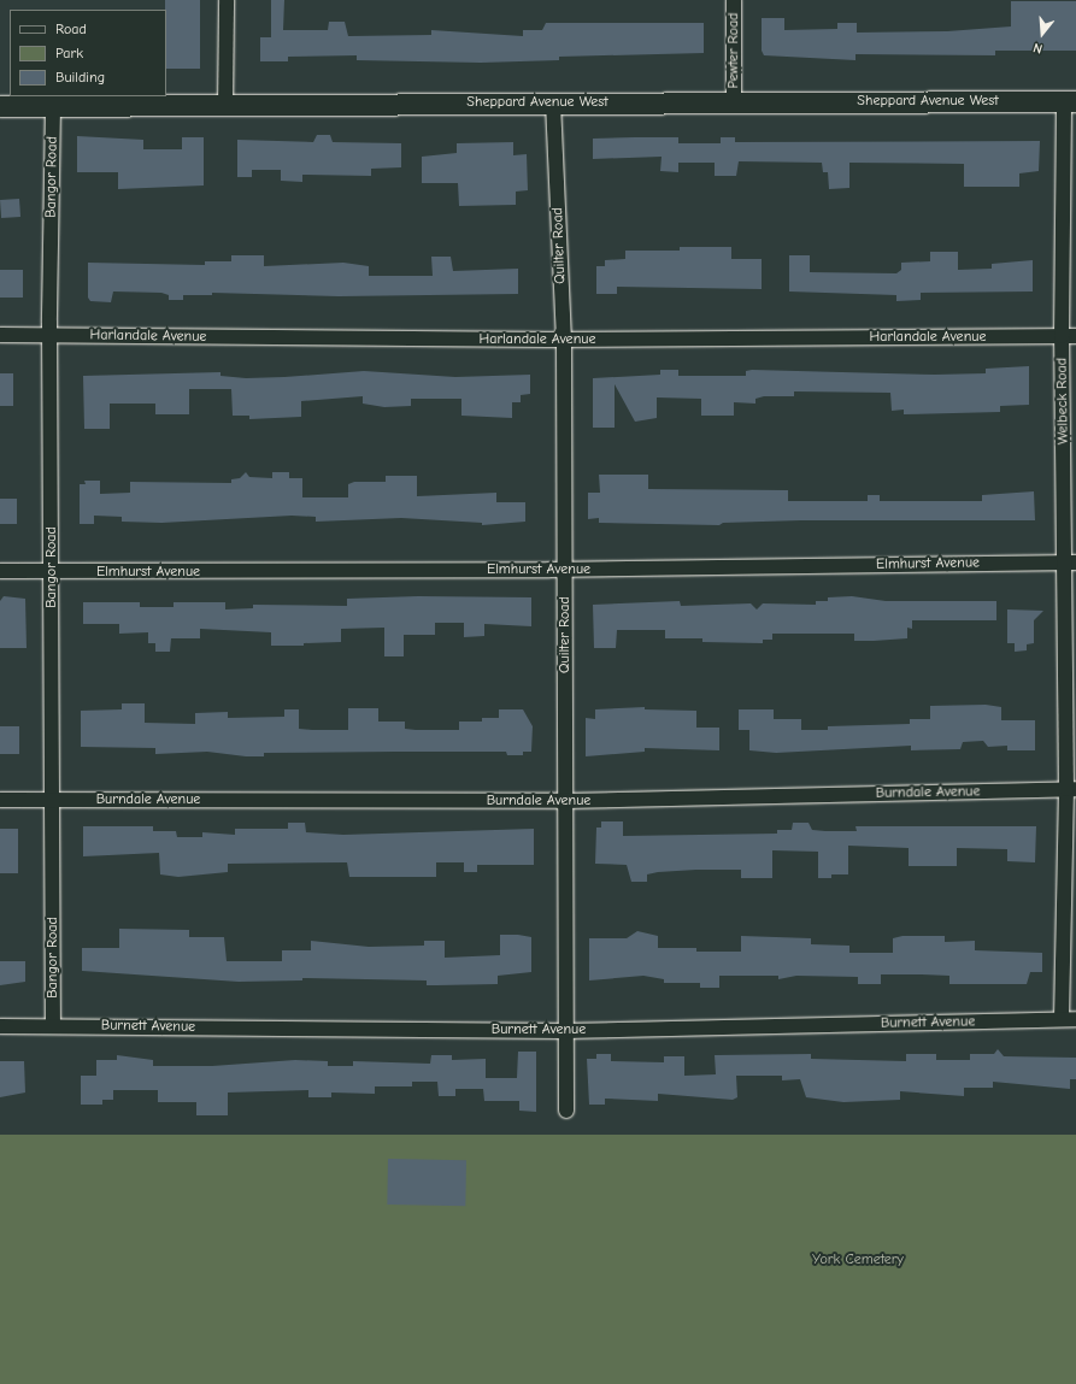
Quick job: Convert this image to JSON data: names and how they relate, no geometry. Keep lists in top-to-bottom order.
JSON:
{
  "streets": {
    "main road": ["Sheppard Avenue West"],
    "street": [
      "Pewter Road",
      "Bangor Road",
      "Quilter Road",
      "Harlandale Avenue",
      "Welbeck Road",
      "Elmhurst Avenue",
      "Burndale Avenue",
      "Burnett Avenue"
    ]
  },
  "crossings": [
    ["Pewter Road", "Sheppard Avenue West"],
    ["Sheppard Avenue West", "Bangor Road"],
    ["Sheppard Avenue West", "Quilter Road"],
    ["Sheppard Avenue West", "Welbeck Road"],
    ["Bangor Road", "Harlandale Avenue"],
    ["Bangor Road", "Elmhurst Avenue"],
    ["Bangor Road", "Burndale Avenue"],
    ["Bangor Road", "Burnett Avenue"],
    ["Quilter Road", "Harlandale Avenue"],
    ["Quilter Road", "Elmhurst Avenue"],
    ["Quilter Road", "Burndale Avenue"],
    ["Quilter Road", "Burnett Avenue"],
    ["Harlandale Avenue", "Welbeck Road"],
    ["Welbeck Road", "Elmhurst Avenue"],
    ["Welbeck Road", "Burndale Avenue"],
    ["Welbeck Road", "Burnett Avenue"]
  ],
  "parks": ["York Cemetery"],
  "legend": ["Road", "Park", "Building"],
  "north": "bottom"
}
